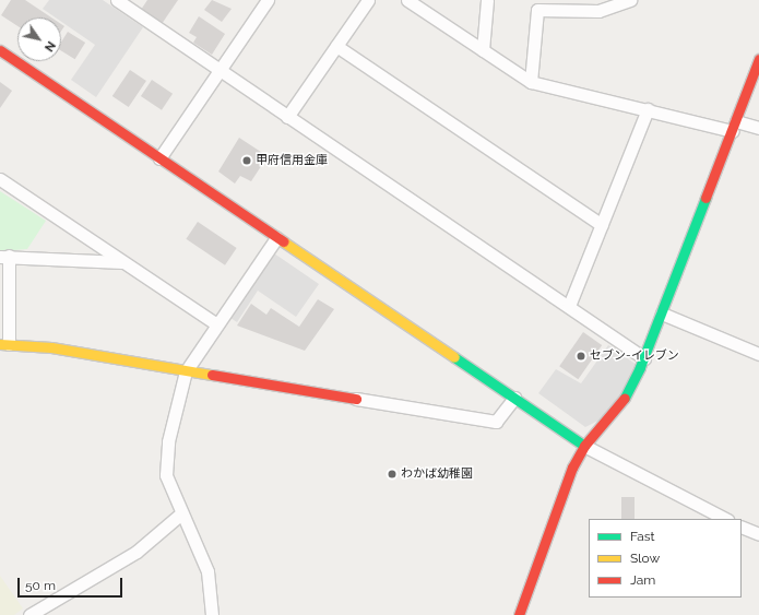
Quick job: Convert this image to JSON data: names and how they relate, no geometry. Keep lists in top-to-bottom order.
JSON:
{
  "places": ["甲府信用金庫", "セブン-イレブン", "わかば幼稚園"],
  "legend": ["Fast", "Slow", "Jam"],
  "scale_bar": "50 m",
  "north": "bottom right"
}
